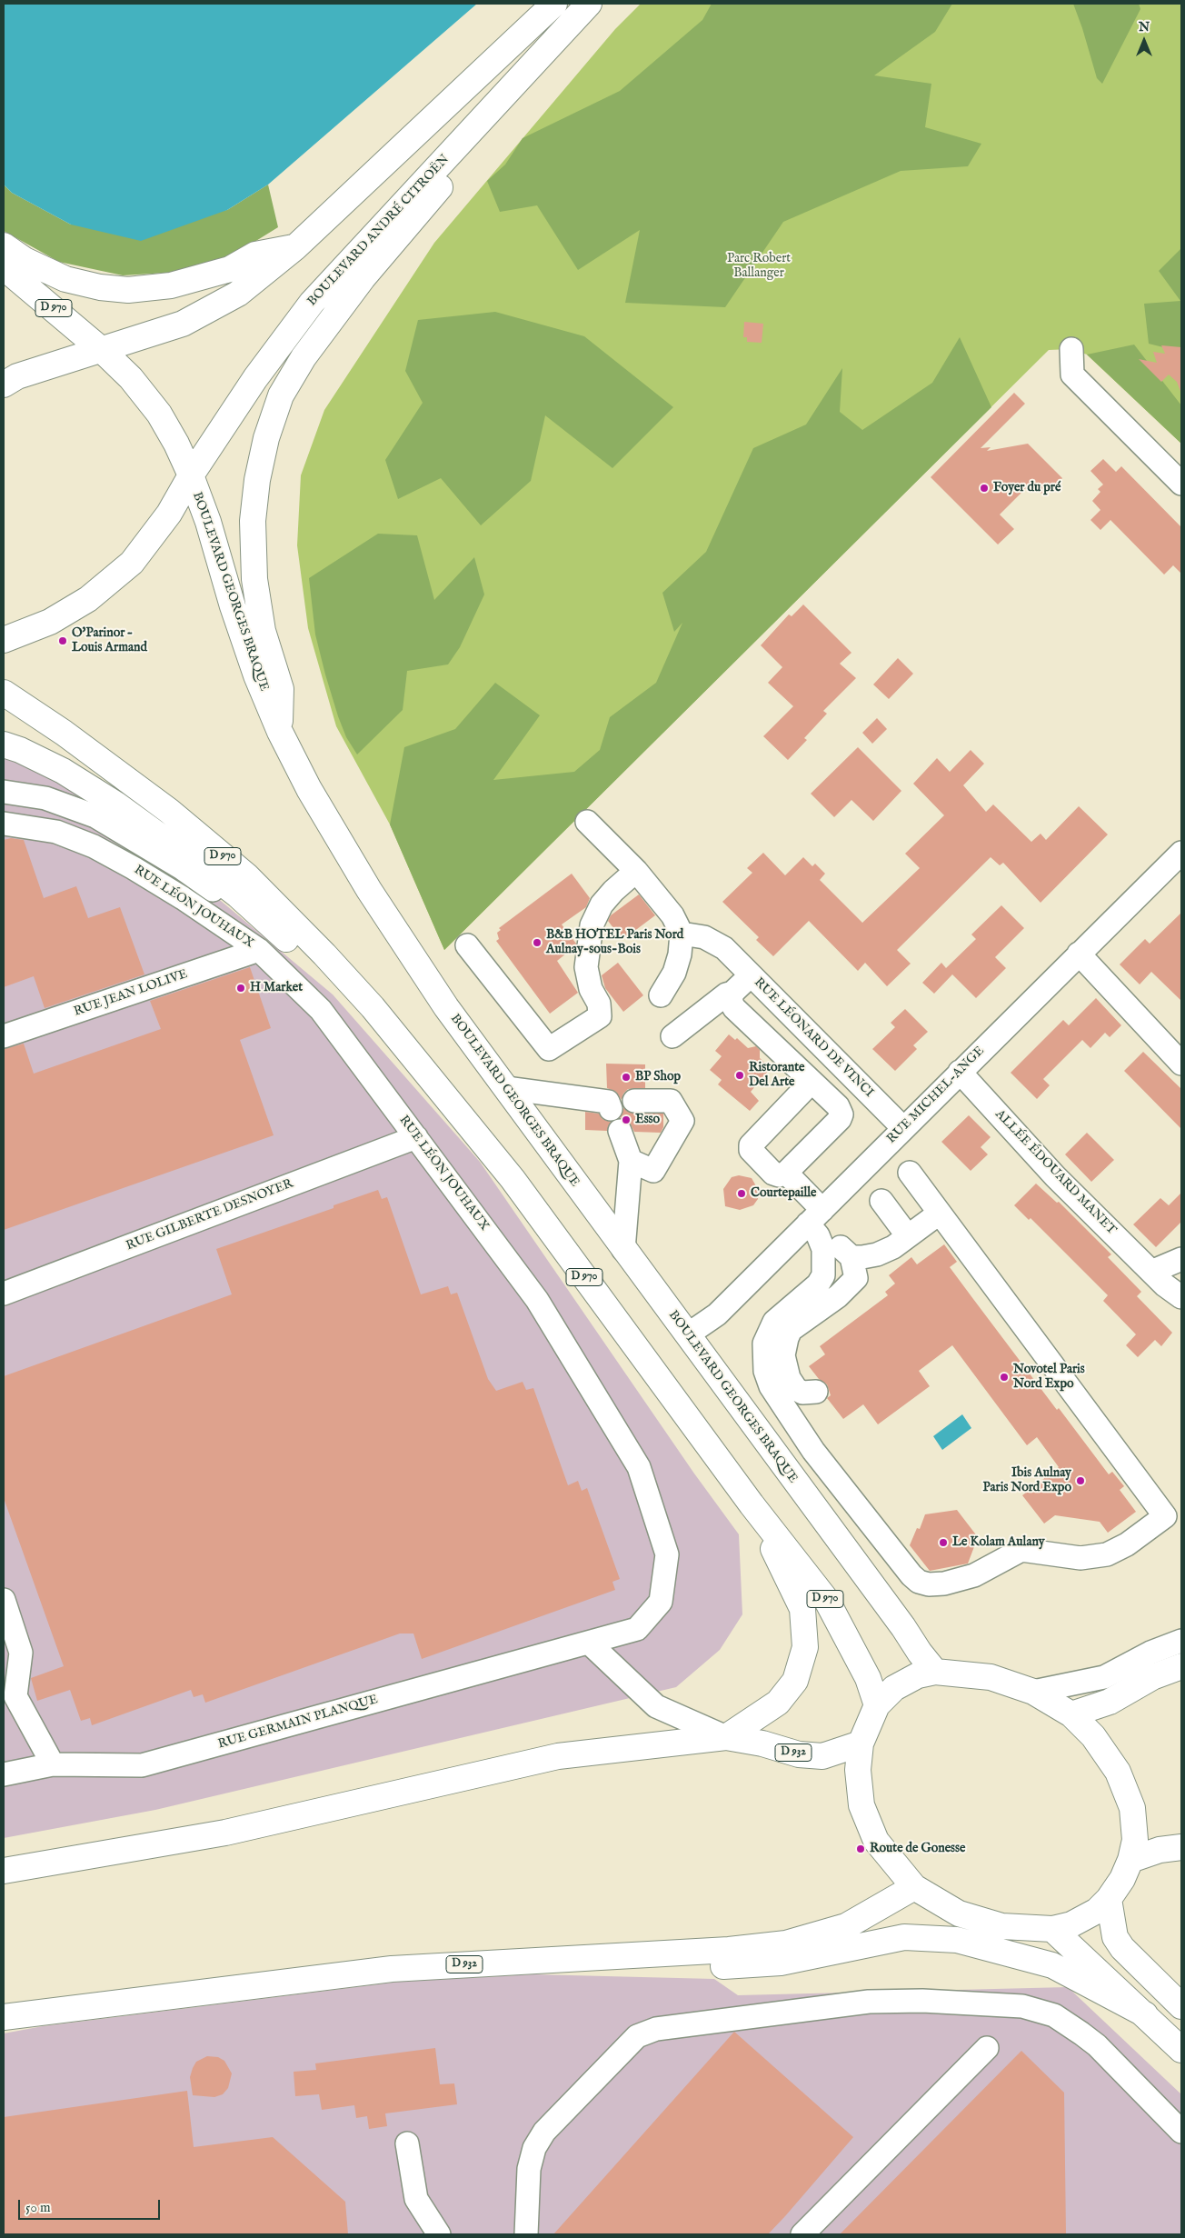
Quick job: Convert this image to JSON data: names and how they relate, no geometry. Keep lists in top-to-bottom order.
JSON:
{
  "streets": {
    "main road": [
      "BOULEVARD ANDRÉ CITROËN",
      "D 970",
      "BOULEVARD GEORGES BRAQUE",
      "D 932"
    ],
    "street": [
      "RUE LÉON JOUHAUX",
      "RUE JEAN LOLIVE",
      "RUE LÉONARD DE VINCI",
      "RUE MICHEL-ANGE",
      "ALLÉE ÉDOUARD MANET",
      "RUE GILBERTE DESNOYER",
      "RUE GERMAIN PLANQUE"
    ]
  },
  "crossings": [
    ["BOULEVARD ANDRÉ CITROËN", "BOULEVARD GEORGES BRAQUE"],
    ["D 970", "BOULEVARD GEORGES BRAQUE"],
    ["BOULEVARD GEORGES BRAQUE", "RUE MICHEL-ANGE"],
    ["RUE LÉON JOUHAUX", "RUE JEAN LOLIVE"],
    ["RUE LÉON JOUHAUX", "RUE GILBERTE DESNOYER"],
    ["RUE LÉON JOUHAUX", "RUE GERMAIN PLANQUE"],
    ["RUE LÉONARD DE VINCI", "RUE MICHEL-ANGE"],
    ["RUE MICHEL-ANGE", "ALLÉE ÉDOUARD MANET"]
  ],
  "parks": ["Parc Robert Ballanger"],
  "places": [
    "Foyer du pré",
    "O'Parinor – Louis Armand",
    "B&B HOTEL Paris Nord Aulnay-sous-Bois",
    "H Market",
    "Ristorante Del Arte",
    "BP Shop",
    "Esso",
    "Courtepaille",
    "Novotel Paris Nord Expo",
    "Ibis Aulnay Paris Nord Expo",
    "Le Kolam Aulany",
    "Route de Gonesse"
  ],
  "scale_bar": "50 m",
  "north": "top"
}
